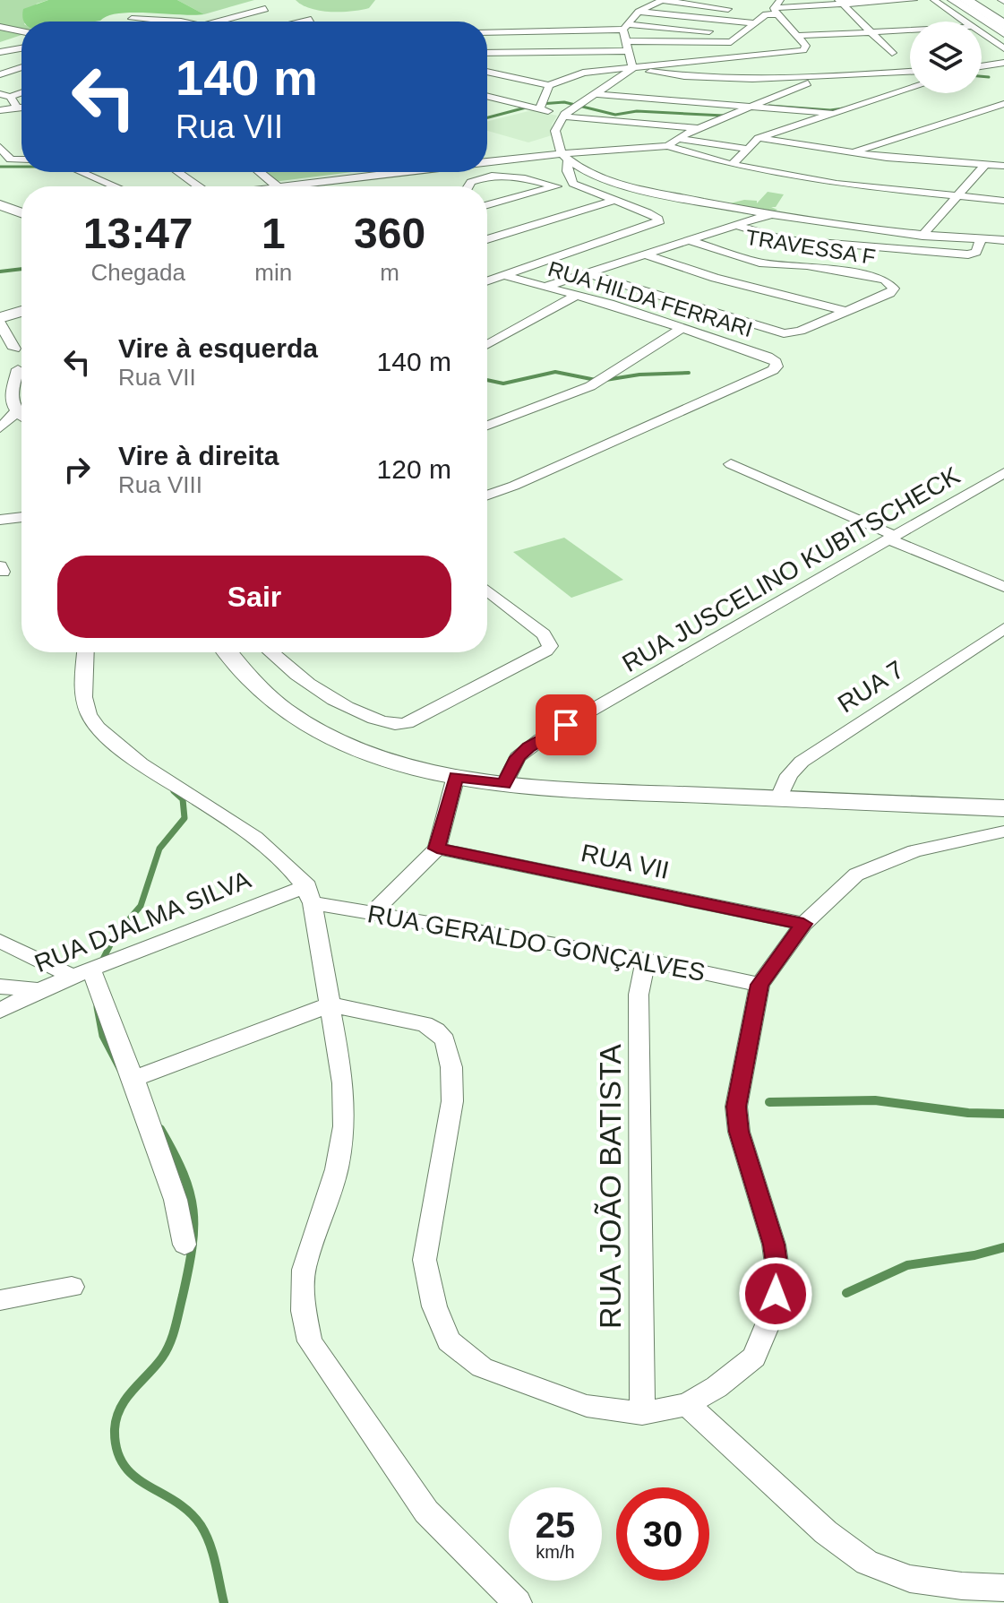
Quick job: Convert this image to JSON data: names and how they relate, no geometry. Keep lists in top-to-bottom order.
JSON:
{
  "streets": {
    "street": [
      "TRAVESSA F",
      "RUA HILDA FERRARI",
      "RUA JUSCELINO KUBITSCHECK",
      "RUA 7",
      "RUA VII",
      "RUA DJALMA SILVA",
      "RUA GERALDO GONÇALVES",
      "RUA JOÃO BATISTA"
    ]
  },
  "crossings": [
    ["RUA DJALMA SILVA", "RUA GERALDO GONÇALVES"],
    ["RUA GERALDO GONÇALVES", "RUA JOÃO BATISTA"]
  ],
  "page": {
    "turn": ["140 m", "Rua VII"],
    "eta": [
      "13:47",
      "Chegada",
      "1",
      "min",
      "360",
      "m"
    ],
    "list": [
      {
        "name": "Vire à esquerda",
        "note": "Rua VII",
        "value": "140 m"
      },
      {
        "name": "Vire à direita",
        "note": "Rua VIII",
        "value": "120 m"
      }
    ],
    "buttons": "Sair",
    "speed": "25 km/h",
    "limit": "30"
  }
}
